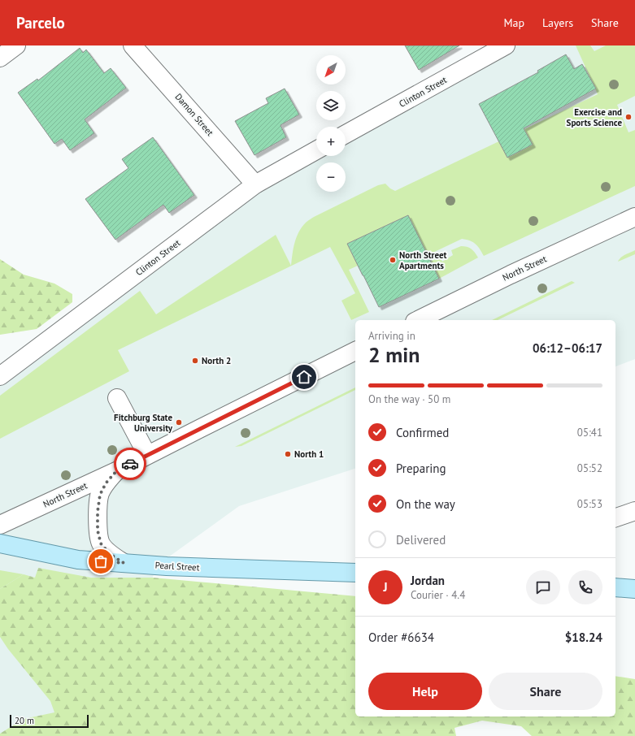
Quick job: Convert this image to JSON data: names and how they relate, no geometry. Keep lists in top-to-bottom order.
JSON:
{
  "streets": {
    "main road": ["Pearl Street"],
    "street": ["Clinton Street", "Damon Street", "North Street"]
  },
  "crossings": [
    ["Clinton Street", "Damon Street"]
  ],
  "places": [
    "Exercise and Sports Science",
    "North Street Apartments",
    "North 2",
    "Fitchburg State University",
    "North 1"
  ],
  "scale_bar": "20 m",
  "north": "bottom left",
  "page": {
    "header": "Parcelo",
    "nav": ["Map", "Layers", "Share"],
    "map_buttons": ["+", "−"],
    "heading": ["2 min", "Arriving in", "06:12–06:17"],
    "panel": [
      "Jordan",
      "Courier · 4.4",
      "Order #6634",
      "$18.24"
    ],
    "bar": "On the way · 50 m",
    "list": [
      ["Confirmed", "05:41"],
      ["Preparing", "05:52"],
      ["On the way", "05:53"],
      "Delivered"
    ],
    "round": "J",
    "buttons": ["Help", "Share"],
    "scale": "20 m"
  }
}
